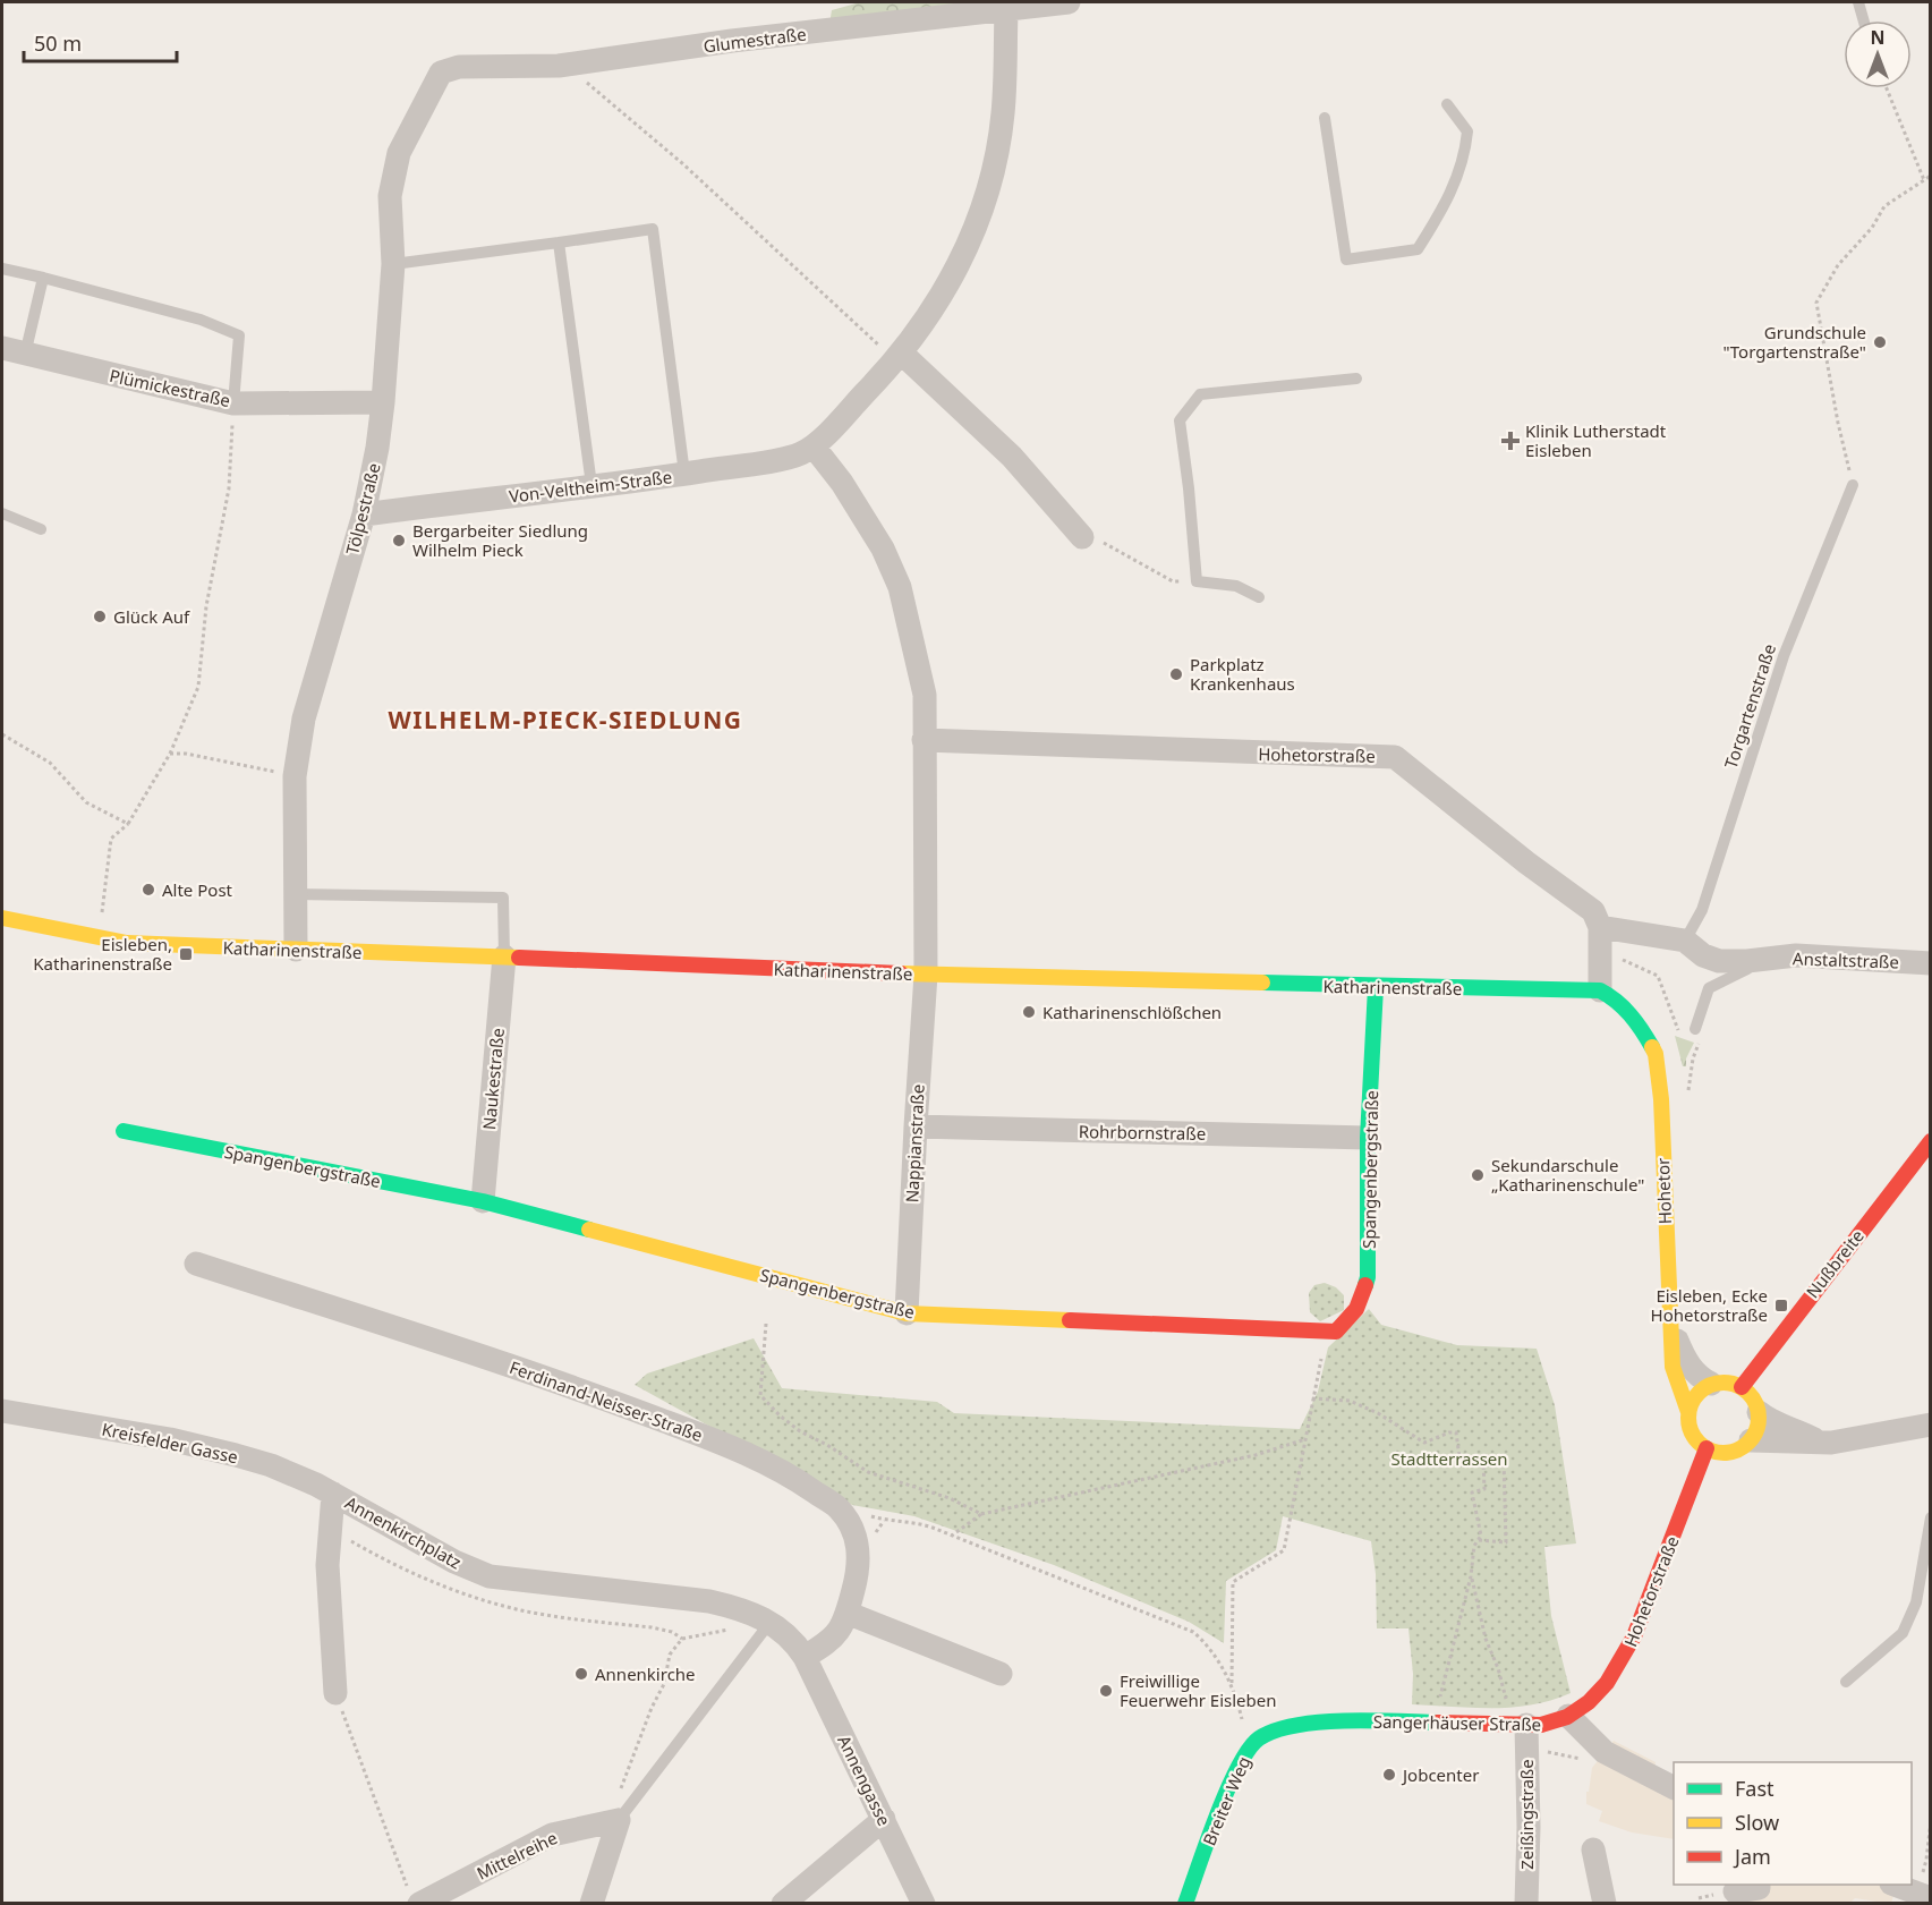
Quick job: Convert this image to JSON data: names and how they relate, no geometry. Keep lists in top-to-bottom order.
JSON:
{
  "streets": {
    "street": [
      "Glumestraße",
      "Plümickestraße",
      "Von-Veltheim-Straße",
      "Tölpestraße",
      "Hohetorstraße",
      "Katharinenstraße",
      "Anstaltstraße",
      "Naukestraße",
      "Rohrbornstraße",
      "Nappianstraße",
      "Spangenbergstraße",
      "Hohetor",
      "Nußbreite",
      "Ferdinand-Neisser-Straße",
      "Kreisfelder Gasse",
      "Annenkirchplatz",
      "Sangerhäuser Straße",
      "Annengasse",
      "Breiter Weg",
      "Zeißingstraße",
      "Mittelreihe"
    ],
    "lane": ["Torgartenstraße"]
  },
  "crossings": [
    ["Glumestraße", "Tölpestraße"],
    ["Plümickestraße", "Tölpestraße"],
    ["Von-Veltheim-Straße", "Tölpestraße"],
    ["Von-Veltheim-Straße", "Nappianstraße"],
    ["Tölpestraße", "Katharinenstraße"],
    ["Torgartenstraße", "Anstaltstraße"],
    ["Hohetorstraße", "Nappianstraße"],
    ["Hohetorstraße", "Hohetor"],
    ["Hohetorstraße", "Nußbreite"],
    ["Hohetorstraße", "Sangerhäuser Straße"],
    ["Katharinenstraße", "Naukestraße"],
    ["Katharinenstraße", "Nappianstraße"],
    ["Katharinenstraße", "Spangenbergstraße"],
    ["Katharinenstraße", "Hohetor"],
    ["Naukestraße", "Spangenbergstraße"],
    ["Rohrbornstraße", "Nappianstraße"],
    ["Rohrbornstraße", "Spangenbergstraße"],
    ["Nappianstraße", "Spangenbergstraße"],
    ["Hohetor", "Nußbreite"],
    ["Ferdinand-Neisser-Straße", "Annenkirchplatz"],
    ["Ferdinand-Neisser-Straße", "Annengasse"],
    ["Kreisfelder Gasse", "Annenkirchplatz"],
    ["Annenkirchplatz", "Annengasse"],
    ["Sangerhäuser Straße", "Breiter Weg"],
    ["Sangerhäuser Straße", "Zeißingstraße"]
  ],
  "districts": ["WILHELM-PIECK-SIEDLUNG"],
  "parks": ["Stadtterrassen"],
  "places": {
    "other": [
      "Grundschule \"Torgartenstraße\"",
      "Bergarbeiter Siedlung Wilhelm Pieck",
      "Glück Auf",
      "Parkplatz Krankenhaus",
      "Alte Post",
      "Katharinenschlößchen",
      "Sekundarschule „Katharinenschule\"",
      "Annenkirche",
      "Freiwillige Feuerwehr Eisleben",
      "Jobcenter"
    ],
    "health": ["Klinik Lutherstadt Eisleben"],
    "transit": ["Eisleben, Katharinenstraße", "Eisleben, Ecke Hohetorstraße"]
  },
  "legend": ["Fast", "Slow", "Jam"],
  "scale_bar": "50 m",
  "north": "top"
}
